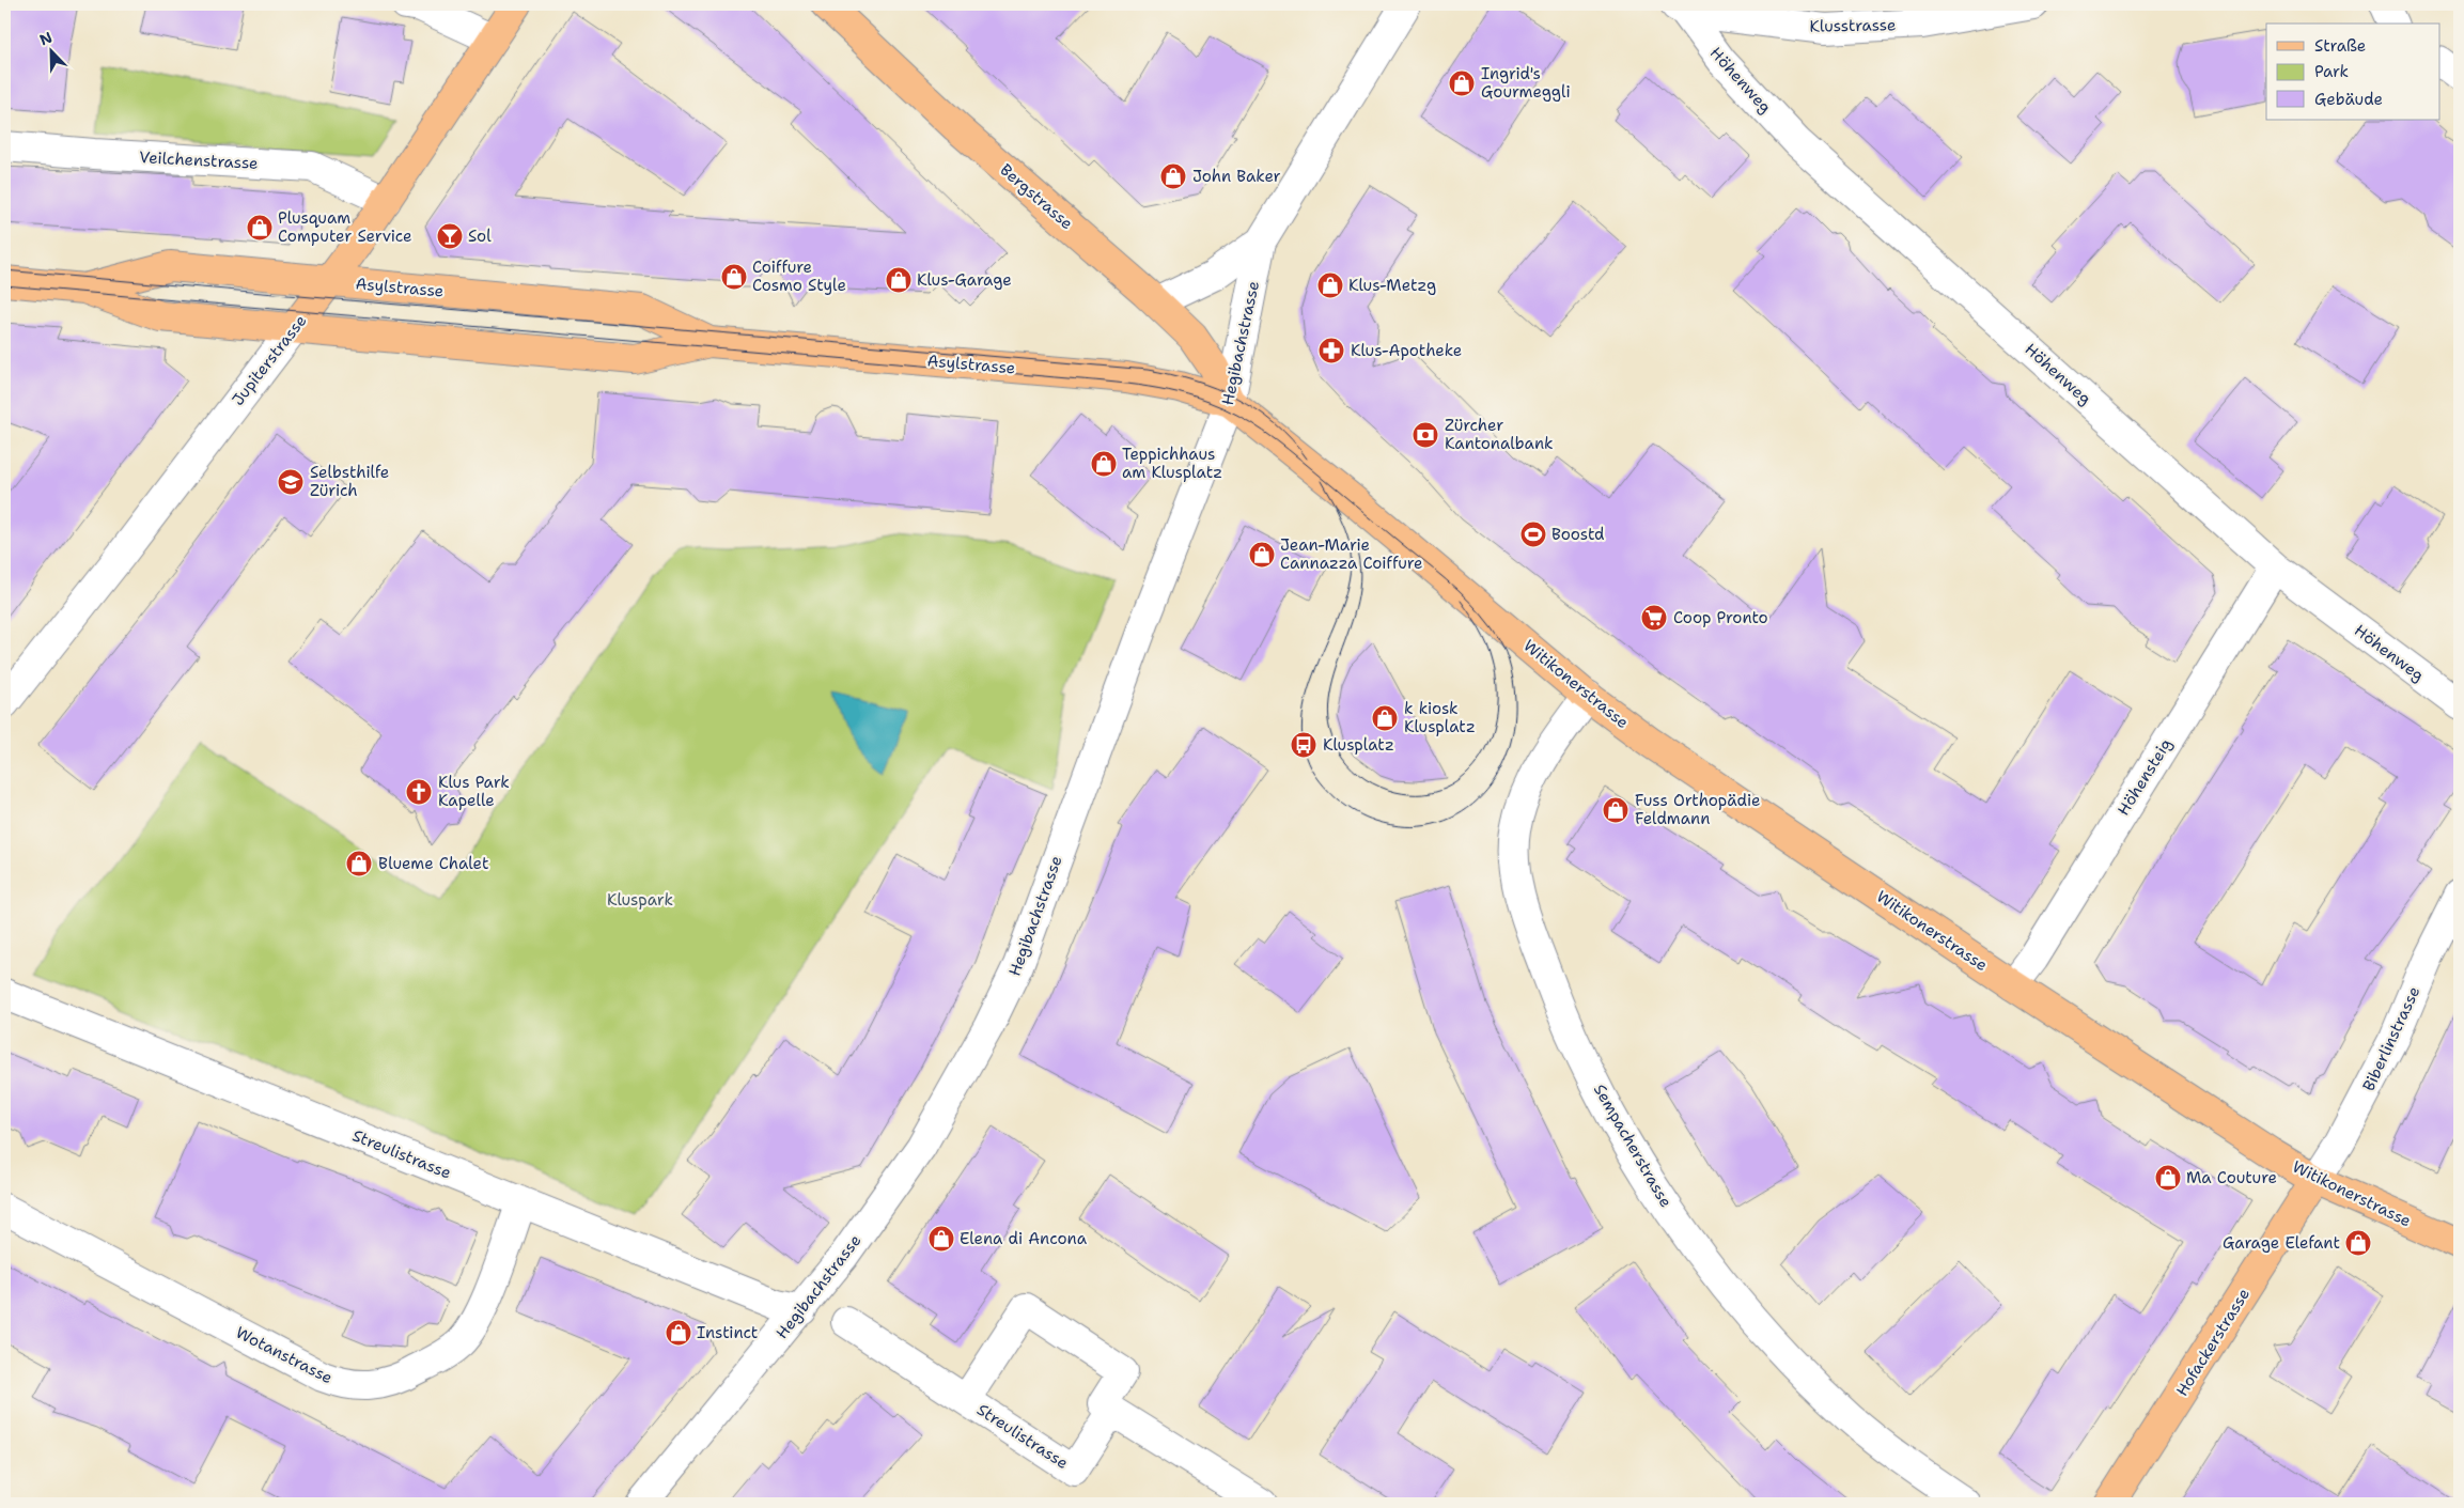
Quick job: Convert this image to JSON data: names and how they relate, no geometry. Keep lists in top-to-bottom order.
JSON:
{
  "streets": {
    "main road": [
      "Bergstrasse",
      "Asylstrasse",
      "Jupiterstrasse",
      "Witikonerstrasse",
      "Hofackerstrasse"
    ],
    "street": [
      "Klusstrasse",
      "Höhenweg",
      "Veilchenstrasse",
      "Hegibachstrasse",
      "Höhensteig",
      "Biberlinstrasse",
      "Sempacherstrasse",
      "Streulistrasse",
      "Wotanstrasse"
    ]
  },
  "crossings": [
    ["Klusstrasse", "Höhenweg"],
    ["Höhenweg", "Höhensteig"],
    ["Veilchenstrasse", "Jupiterstrasse"],
    ["Bergstrasse", "Asylstrasse"],
    ["Bergstrasse", "Hegibachstrasse"],
    ["Bergstrasse", "Witikonerstrasse"],
    ["Asylstrasse", "Hegibachstrasse"],
    ["Asylstrasse", "Jupiterstrasse"],
    ["Asylstrasse", "Witikonerstrasse"],
    ["Hegibachstrasse", "Witikonerstrasse"],
    ["Hegibachstrasse", "Streulistrasse"],
    ["Witikonerstrasse", "Höhensteig"],
    ["Witikonerstrasse", "Biberlinstrasse"],
    ["Witikonerstrasse", "Sempacherstrasse"],
    ["Witikonerstrasse", "Hofackerstrasse"],
    ["Biberlinstrasse", "Hofackerstrasse"],
    ["Streulistrasse", "Wotanstrasse"]
  ],
  "parks": ["Kluspark"],
  "places": {
    "shop": [
      "Ingrid's Gourmeggli",
      "John Baker",
      "Plusquam Computer Service",
      "Coiffure Cosmo Style",
      "Klus-Garage",
      "Klus-Metzg",
      "Teppichhaus am Klusplatz",
      "Jean-Marie Cannazza Coiffure",
      "k kiosk Klusplatz",
      "Fuss Orthopädie Feldmann",
      "Blueme Chalet",
      "Ma Couture",
      "Elena di Ancona",
      "Garage Elefant",
      "Instinct"
    ],
    "bar": ["Sol"],
    "pharmacy": ["Klus-Apotheke"],
    "bank": ["Zürcher Kantonalbank"],
    "school or university": ["Selbsthilfe Zürich"],
    "sports": ["Boostd"],
    "supermarket": ["Coop Pronto"],
    "bus stop": ["Klusplatz"],
    "church": ["Klus Park Kapelle"]
  },
  "legend": ["Straße", "Park", "Gebäude"],
  "north": "top left"
}
